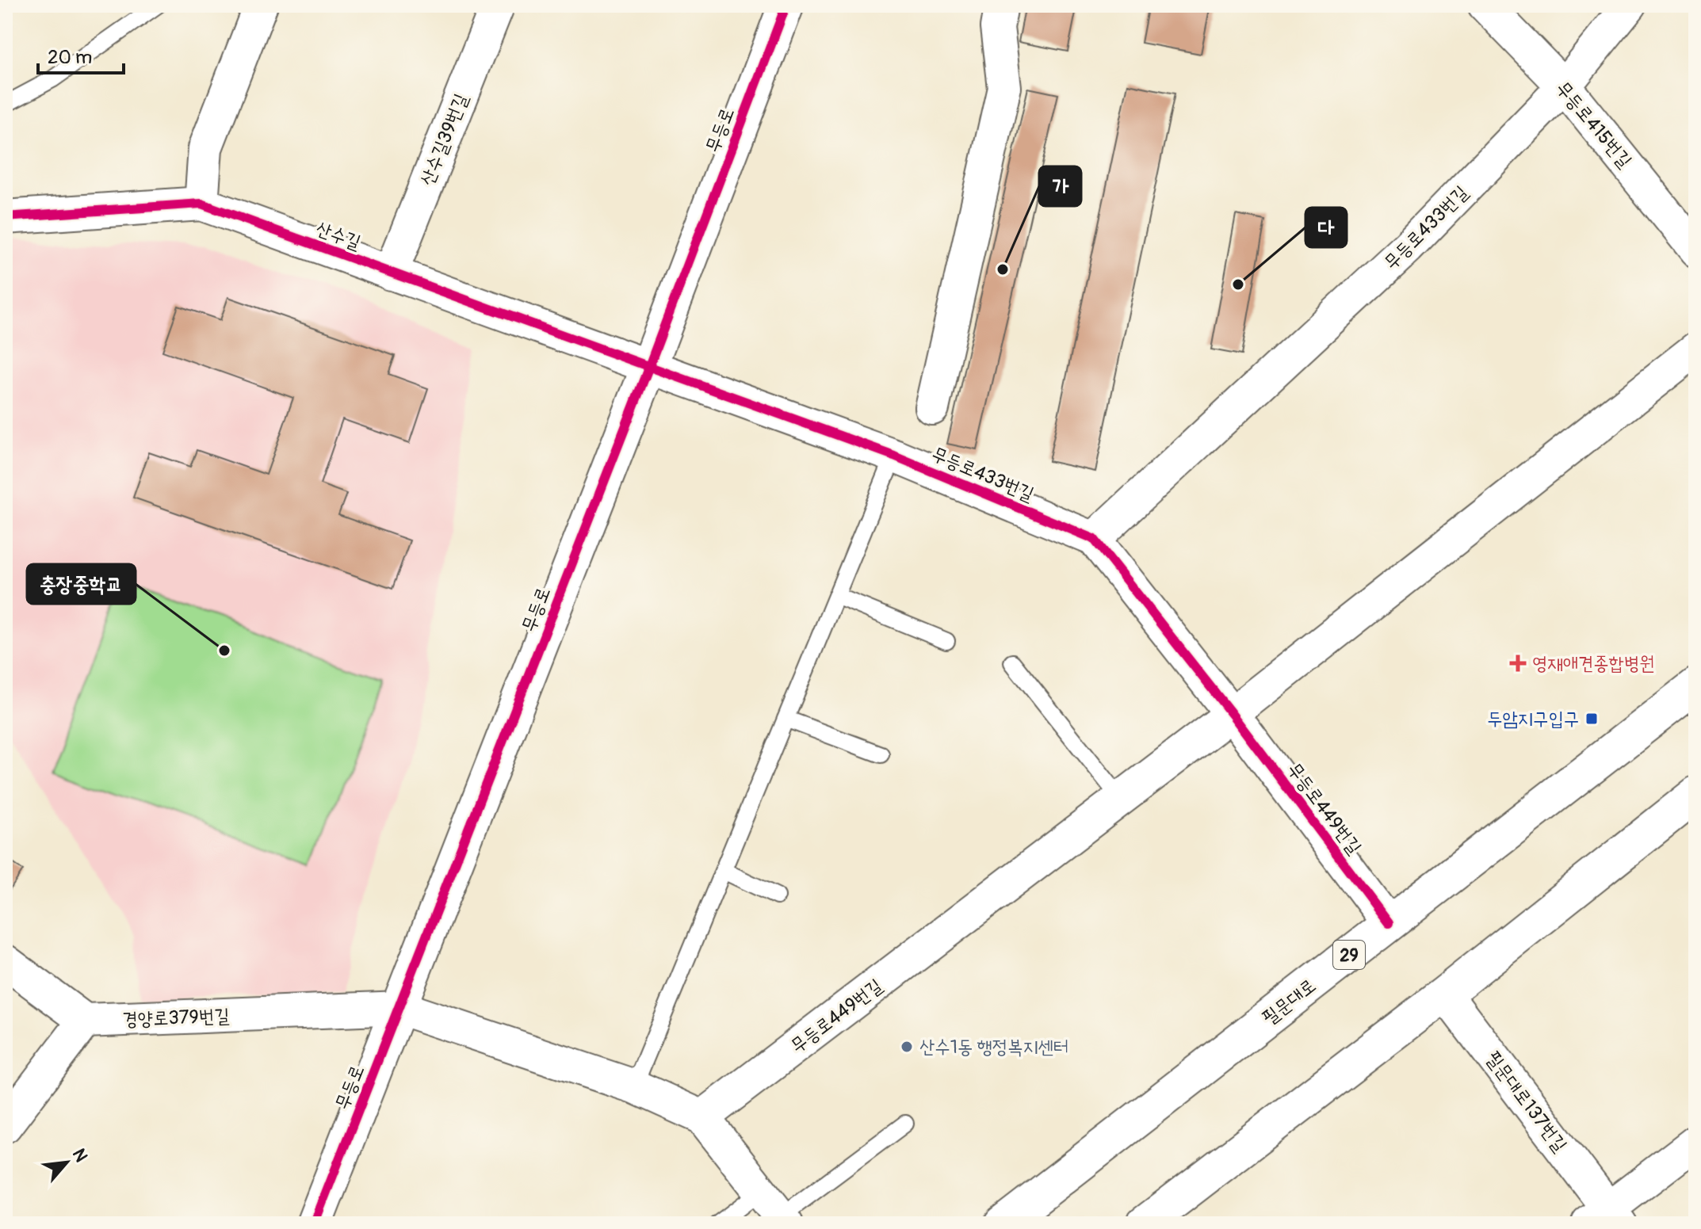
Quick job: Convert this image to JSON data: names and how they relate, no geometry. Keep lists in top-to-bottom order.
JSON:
{
  "streets": {
    "main road": ["무등로", "29", "필문대로"],
    "street": [
      "무등로415번길",
      "산수길39번길",
      "무등로433번길",
      "산수길",
      "무등로449번길",
      "경양로379번길",
      "필문대로137번길"
    ]
  },
  "crossings": [
    ["무등로415번길", "무등로433번길"],
    ["무등로", "무등로433번길"],
    ["무등로", "산수길"],
    ["무등로", "경양로379번길"],
    ["산수길39번길", "산수길"],
    ["무등로433번길", "산수길"],
    ["무등로433번길", "무등로449번길"],
    ["무등로449번길", "필문대로"]
  ],
  "places": {
    "other": [
      "가",
      "다",
      "충장중학교",
      "산수1동 행정복지센터"
    ],
    "health": ["영재애견종합병원"],
    "transit": ["두암지구입구"]
  },
  "scale_bar": "20 m",
  "north": "top right"
}
